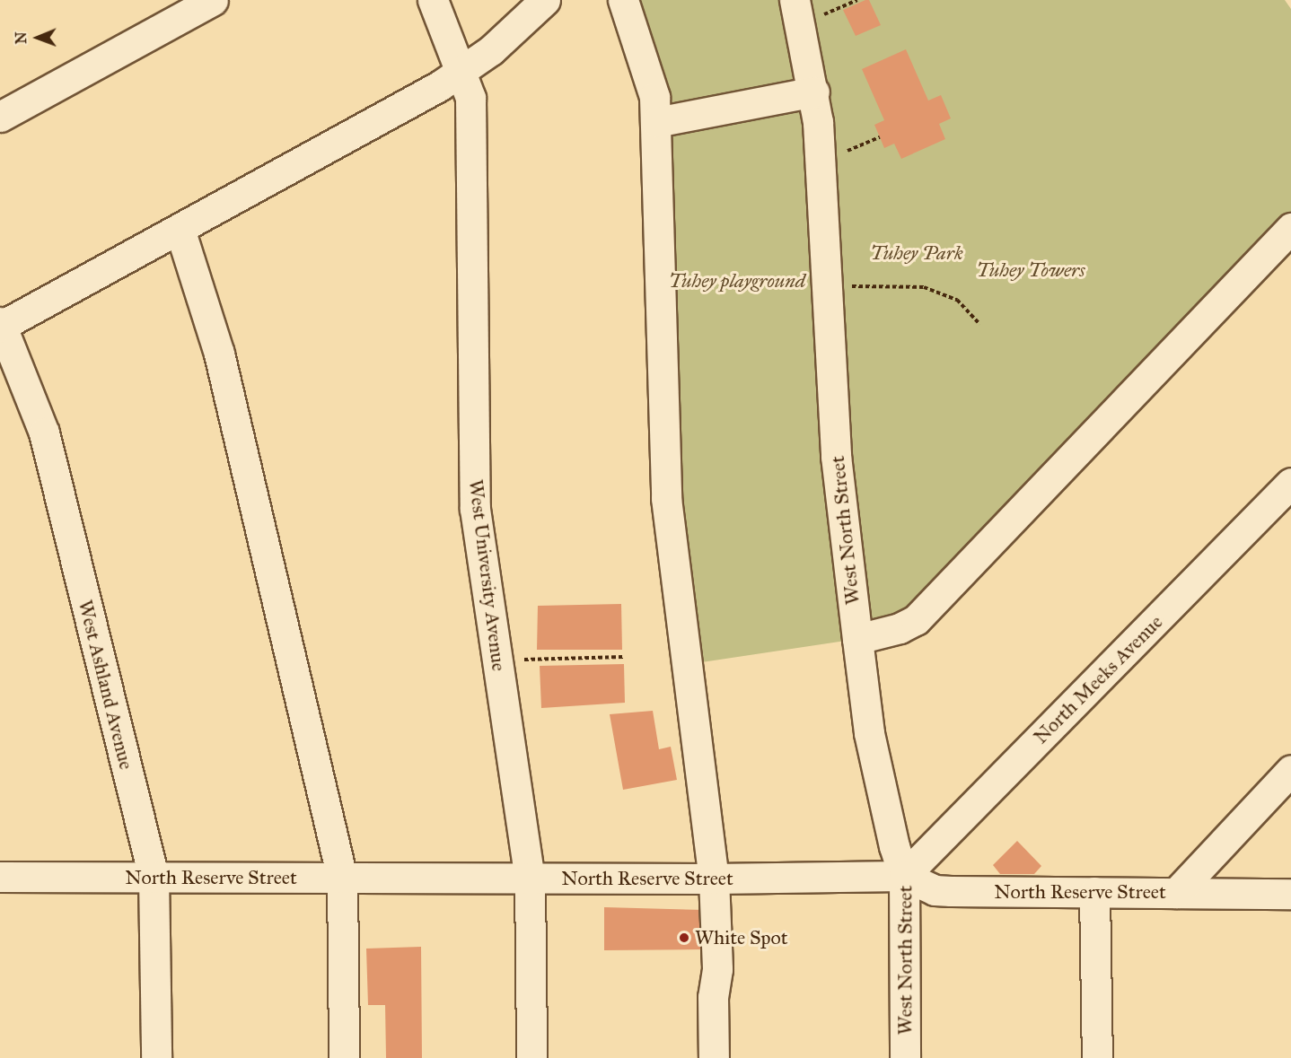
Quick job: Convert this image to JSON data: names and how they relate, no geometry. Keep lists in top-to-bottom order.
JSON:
{
  "streets": {
    "street": [
      "West North Street",
      "West University Avenue",
      "North Meeks Avenue",
      "West Ashland Avenue",
      "North Reserve Street"
    ]
  },
  "crossings": [
    ["West North Street", "North Meeks Avenue"],
    ["West North Street", "North Reserve Street"],
    ["West University Avenue", "North Reserve Street"],
    ["North Meeks Avenue", "North Reserve Street"],
    ["West Ashland Avenue", "North Reserve Street"]
  ],
  "parks": ["Tuhey Park", "Tuhey Towers", "Tuhey playground"],
  "places": ["White Spot"],
  "north": "left"
}
